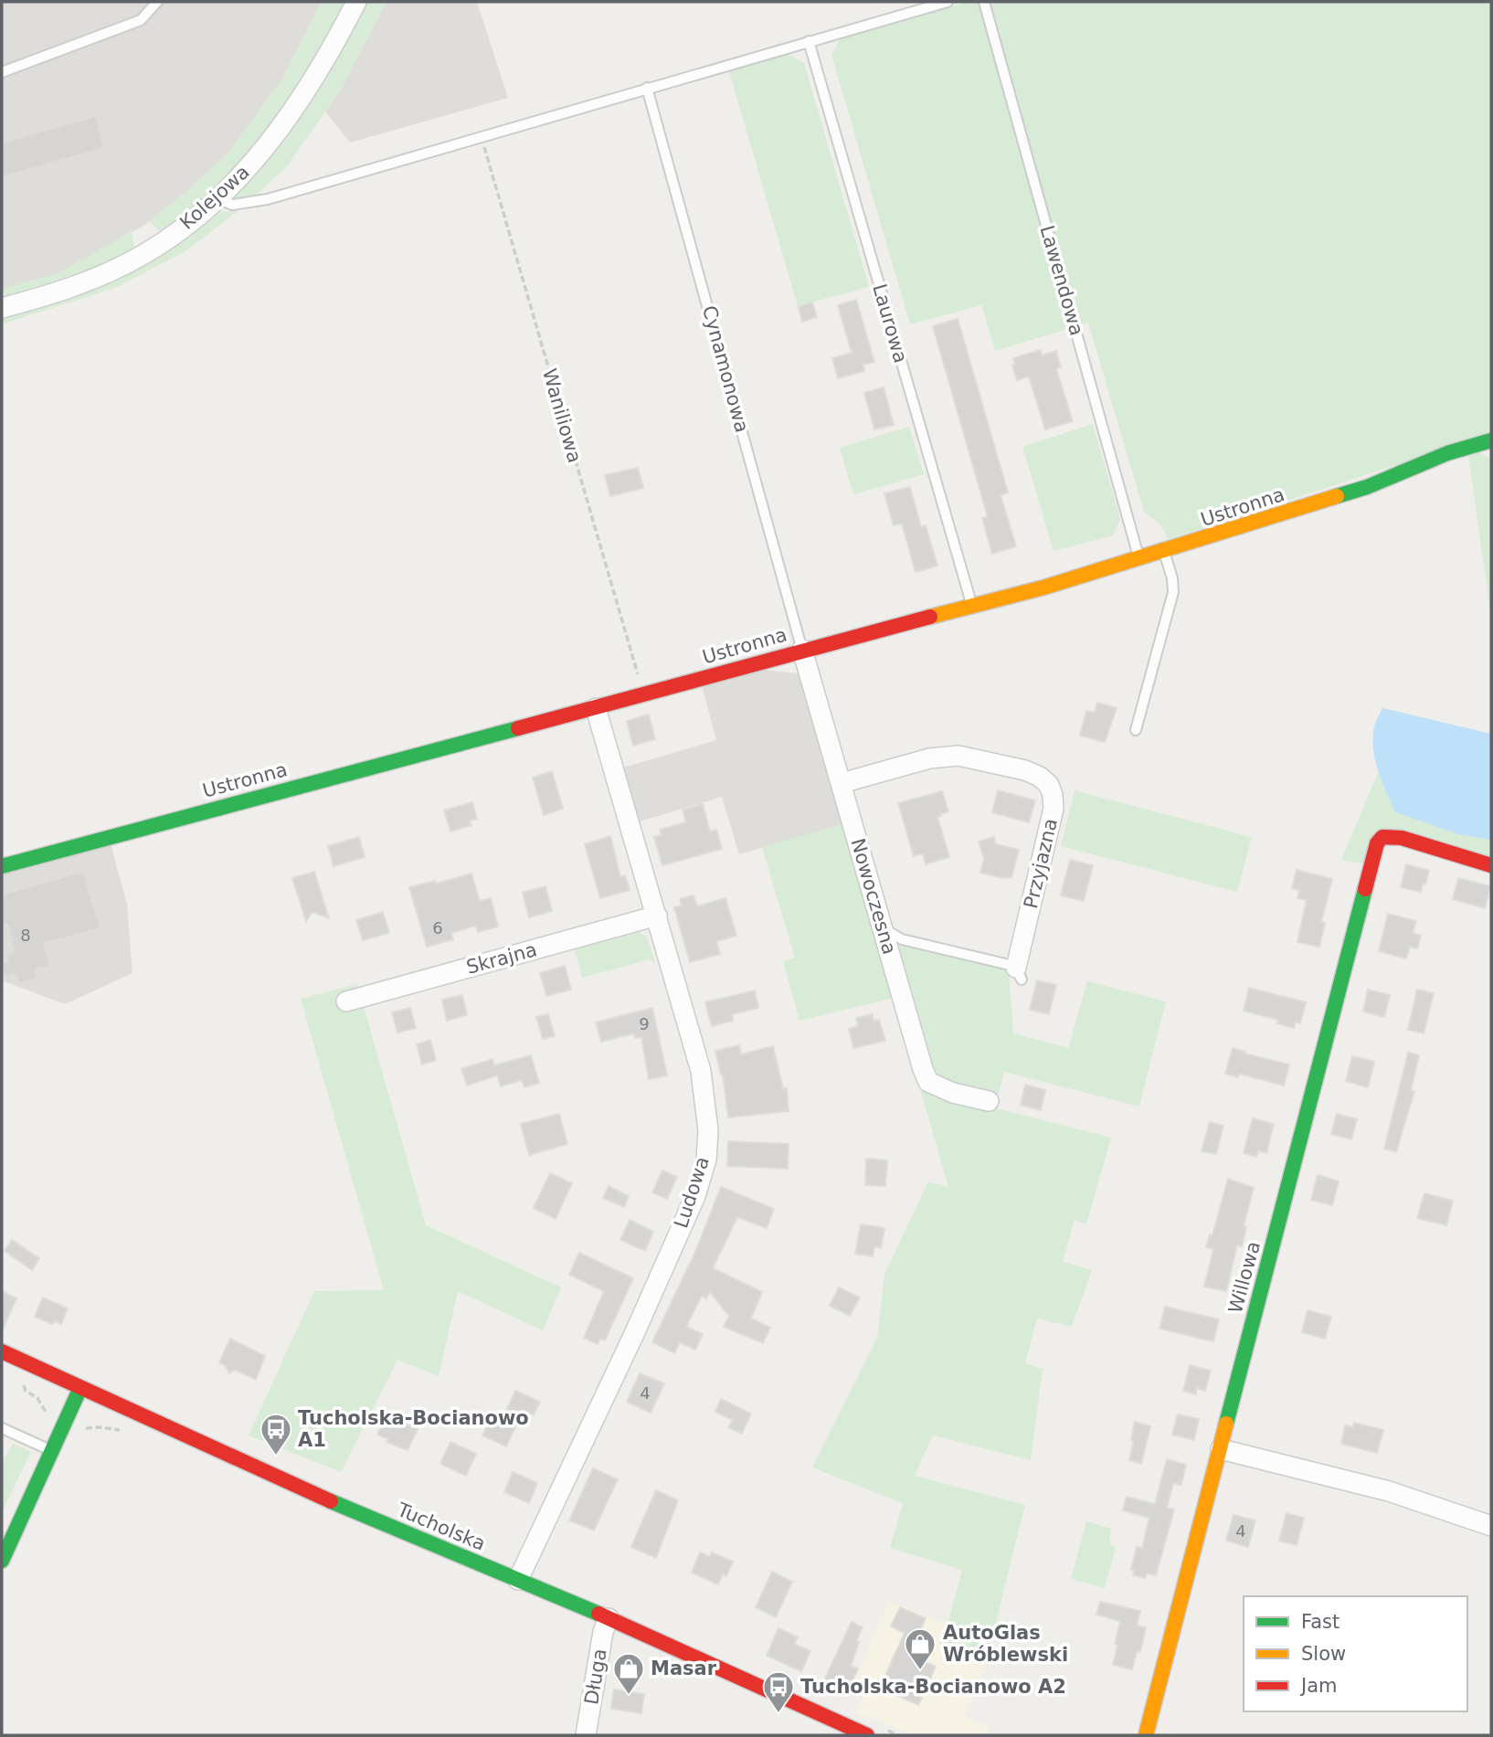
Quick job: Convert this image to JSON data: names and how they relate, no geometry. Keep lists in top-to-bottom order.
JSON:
{
  "streets": {
    "street": [
      "Kolejowa",
      "Ustronna",
      "Przyjazna",
      "Nowoczesna",
      "Skrajna",
      "Ludowa",
      "Willowa",
      "Tucholska",
      "Długa"
    ],
    "lane": ["Lawendowa", "Laurowa", "Cynamonowa"],
    "path": ["Waniliowa"]
  },
  "crossings": [
    ["Lawendowa", "Ustronna"],
    ["Laurowa", "Ustronna"],
    ["Cynamonowa", "Ustronna"],
    ["Cynamonowa", "Nowoczesna"],
    ["Waniliowa", "Ustronna"],
    ["Ustronna", "Nowoczesna"],
    ["Ustronna", "Ludowa"],
    ["Przyjazna", "Nowoczesna"],
    ["Skrajna", "Ludowa"],
    ["Ludowa", "Tucholska"],
    ["Tucholska", "Długa"]
  ],
  "places": {
    "bus stop": ["Tucholska-Bocianowo A1", "Tucholska-Bocianowo A2"],
    "shop": ["AutoGlas Wróblewski", "Masar"]
  },
  "house_numbers": [
    "6",
    "8",
    "9",
    "4",
    "4"
  ],
  "legend": ["Fast", "Slow", "Jam"]
}
